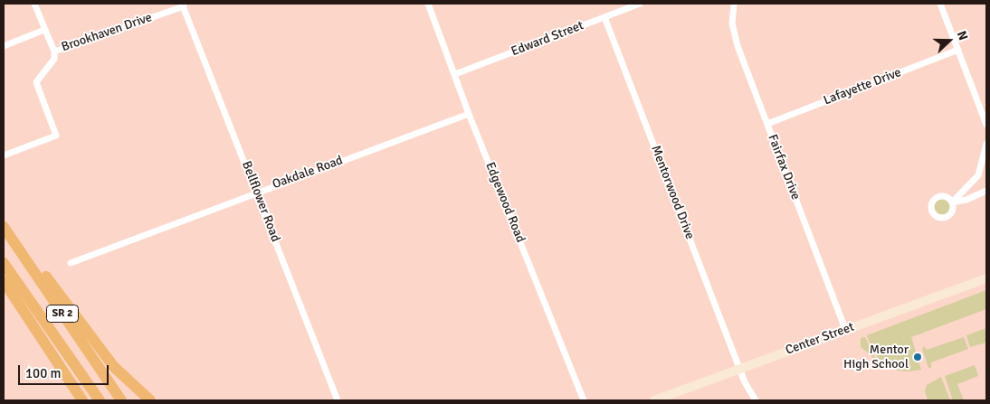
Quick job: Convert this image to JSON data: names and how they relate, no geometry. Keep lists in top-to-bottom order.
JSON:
{
  "streets": {
    "highway": ["SR 2"],
    "main road": ["Center Street"],
    "street": [
      "Brookhaven Drive",
      "Edward Street",
      "Lafayette Drive",
      "Fairfax Drive",
      "Oakdale Road",
      "Mentorwood Drive",
      "Bellflower Road",
      "Edgewood Road"
    ]
  },
  "crossings": [
    ["Brookhaven Drive", "Bellflower Road"],
    ["Edward Street", "Mentorwood Drive"],
    ["Edward Street", "Edgewood Road"],
    ["Lafayette Drive", "Fairfax Drive"],
    ["Fairfax Drive", "Center Street"],
    ["Oakdale Road", "Bellflower Road"],
    ["Oakdale Road", "Edgewood Road"],
    ["Mentorwood Drive", "Center Street"]
  ],
  "places": ["Mentor High School"],
  "scale_bar": "100 m",
  "north": "right"
}
